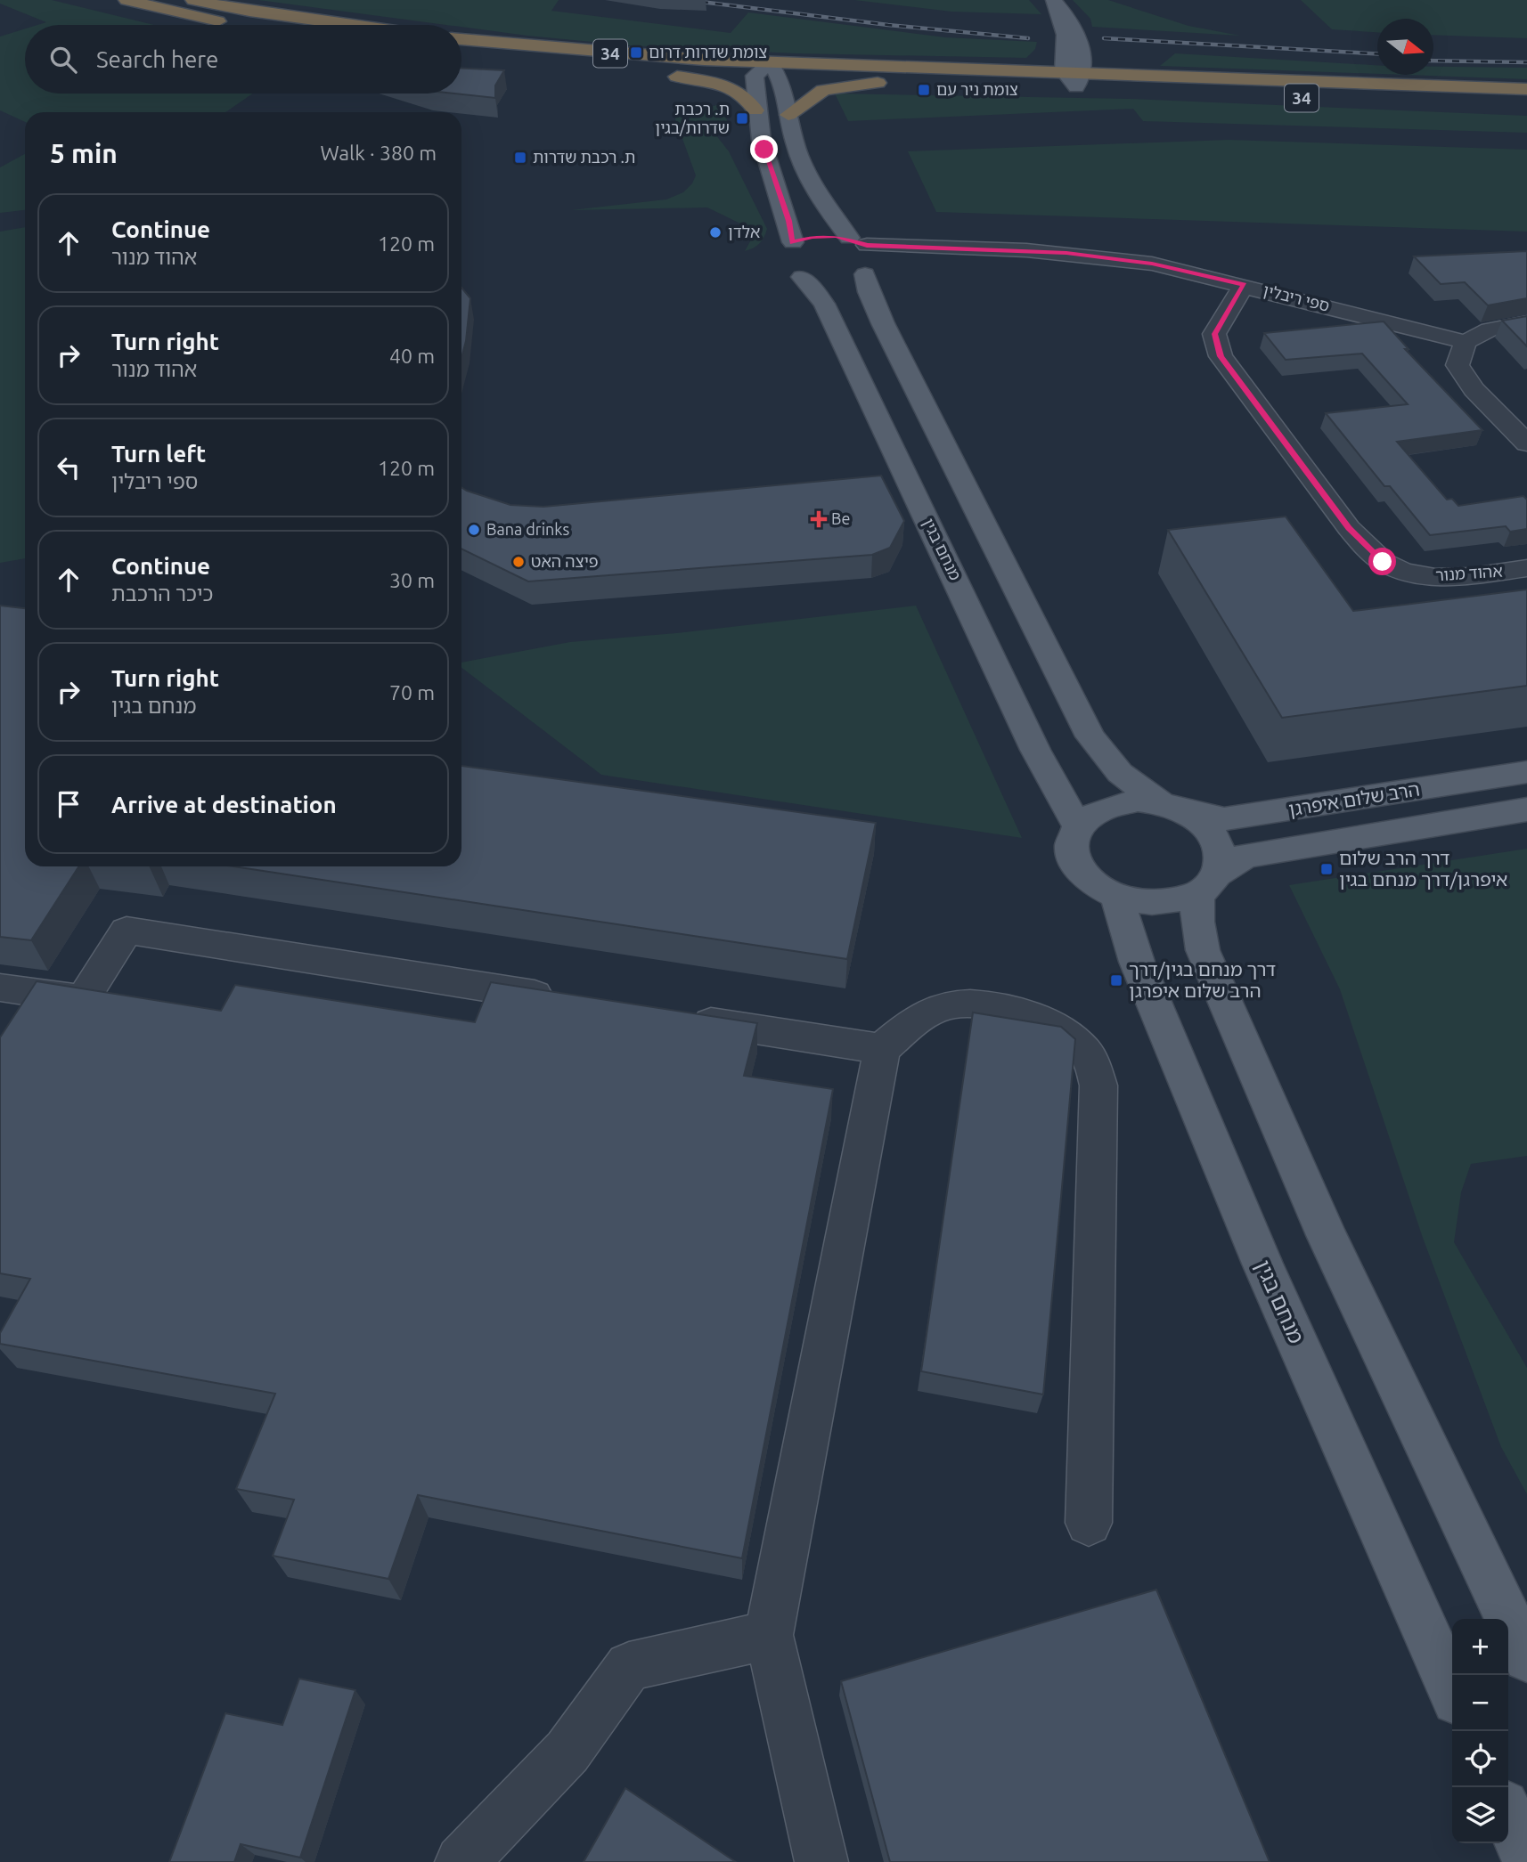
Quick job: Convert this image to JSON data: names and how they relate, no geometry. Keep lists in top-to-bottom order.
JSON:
{
  "streets": {
    "highway": ["34"],
    "main road": ["מנחם בגין", "הרב שלום איפרגן"],
    "street": ["ספי ריבלין", "אהוד מנור"]
  },
  "crossings": [
    ["ספי ריבלין", "אהוד מנור"],
    ["מנחם בגין", "הרב שלום איפרגן"]
  ],
  "places": {
    "transit": [
      "צומת שדרות דרום",
      "צומת ניר עם",
      "ת. רכבת שדרות/בגין",
      "ת. רכבת שדרות",
      "דרך הרב שלום איפרגן/דרך מנחם בגין",
      "דרך מנחם בגין/דרך הרב שלום איפרגן"
    ],
    "other": ["אלדן", "Bana drinks", "פיצה האט"],
    "health": ["Be"]
  },
  "north": "right",
  "page": {
    "search": "Search here",
    "heading": ["5 min", "Walk · 380 m"],
    "list": [
      ["Continue", "אהוד מנור", "120 m"],
      ["Turn right", "אהוד מנור", "40 m"],
      ["Turn left", "ספי ריבלין", "120 m"],
      ["Continue", "כיכר הרכבת", "30 m"],
      ["Turn right", "מנחם בגין", "70 m"],
      "Arrive at destination"
    ],
    "map_buttons": ["+", "−"]
  }
}
